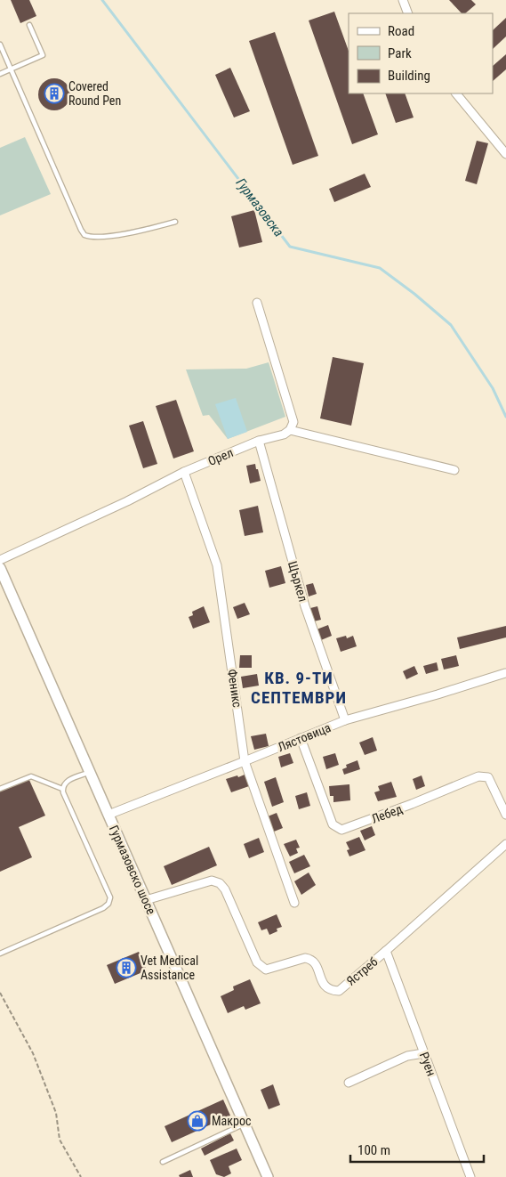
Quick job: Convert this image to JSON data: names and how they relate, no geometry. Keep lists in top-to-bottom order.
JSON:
{
  "streets": {
    "street": [
      "Орел",
      "Щъркел",
      "Феникс",
      "Лястовица",
      "Лебед",
      "Гурмазовско шосе",
      "Ястреб",
      "Руен"
    ]
  },
  "crossings": [
    ["Орел", "Щъркел"],
    ["Орел", "Феникс"],
    ["Щъркел", "Лястовица"],
    ["Феникс", "Лястовица"],
    ["Лястовица", "Лебед"],
    ["Лястовица", "Гурмазовско шосе"],
    ["Гурмазовско шосе", "Ястреб"],
    ["Ястреб", "Руен"]
  ],
  "districts": ["КВ. 9-ТИ СЕПТЕМВРИ"],
  "water": ["Гурмазовска"],
  "places": {
    "building": ["Covered Round Pen", "Vet Medical Assistance"],
    "shop": ["Макрос"]
  },
  "legend": ["Road", "Park", "Building"],
  "scale_bar": "100 m"
}
